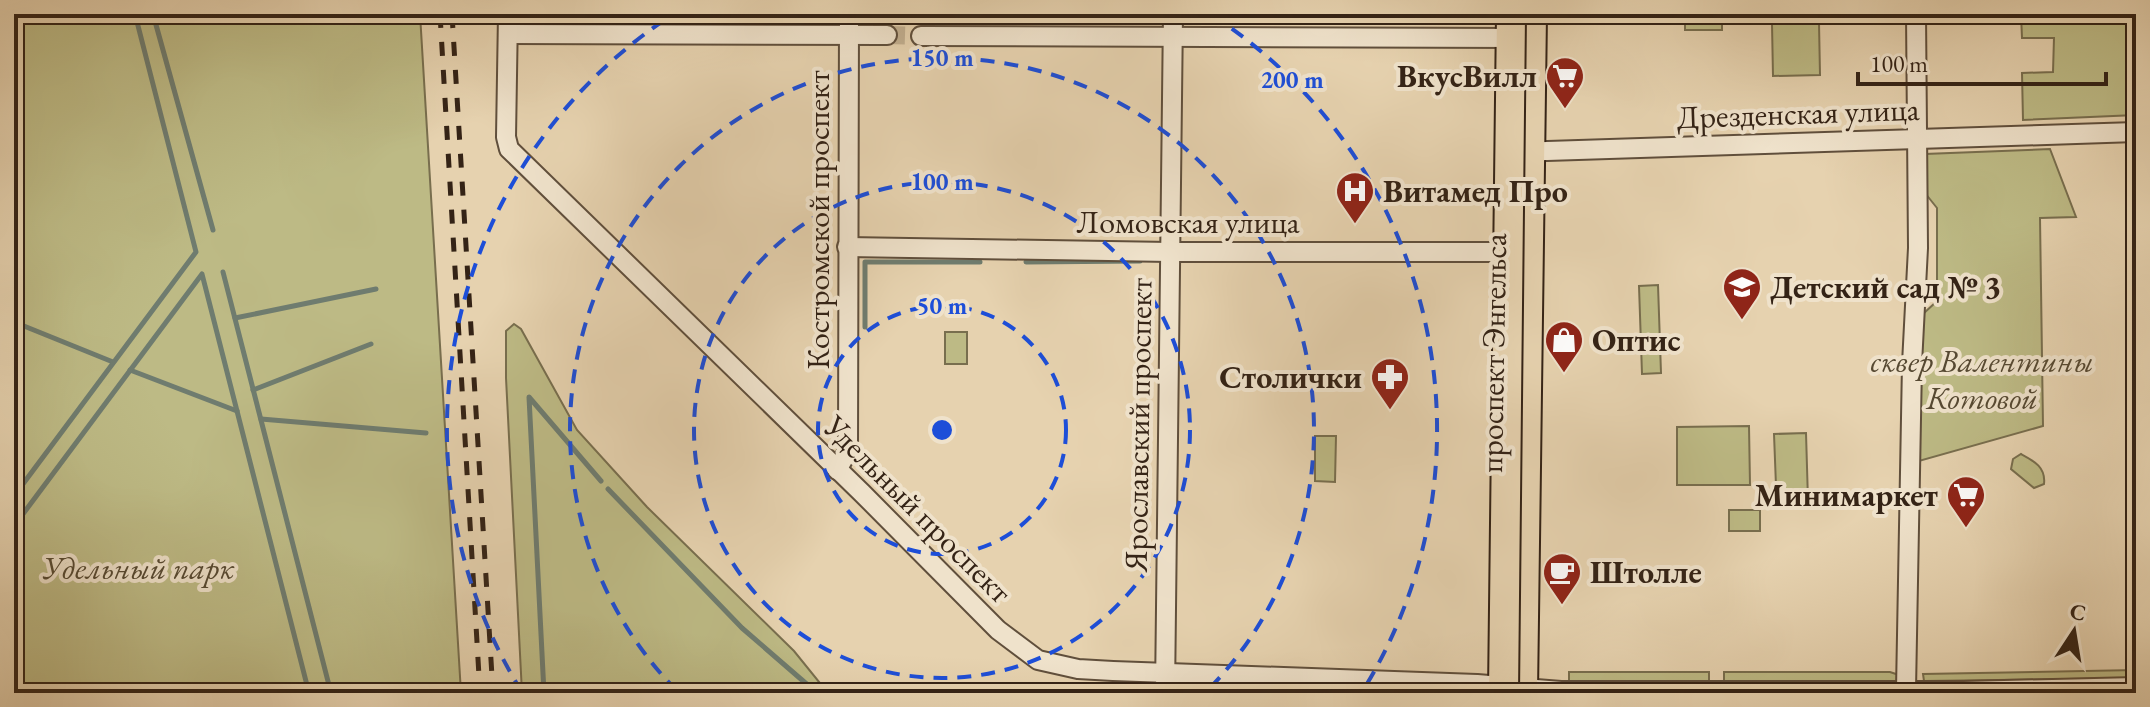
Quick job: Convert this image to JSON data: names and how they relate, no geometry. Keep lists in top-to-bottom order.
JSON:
{
  "streets": {
    "main road": ["проспект Энгельса"],
    "street": [
      "Дрезденская улица",
      "Костромской проспект",
      "Ломовская улица",
      "Ярославский проспект",
      "Удельный проспект"
    ]
  },
  "crossings": [
    ["Дрезденская улица", "проспект Энгельса"],
    ["Костромской проспект", "Ломовская улица"],
    ["Костромской проспект", "Удельный проспект"],
    ["Ломовская улица", "проспект Энгельса"],
    ["Ломовская улица", "Ярославский проспект"],
    ["проспект Энгельса", "Удельный проспект"],
    ["Ярославский проспект", "Удельный проспект"]
  ],
  "parks": ["сквер Валентины Котовой", "Удельный парк"],
  "places": {
    "supermarket": ["ВкусВилл", "Минимаркет"],
    "hospital": ["Витамед Про"],
    "school or university": ["Детский сад № 3"],
    "shop": ["Оптис"],
    "pharmacy": ["Столички"],
    "cafe": ["Штолле"]
  },
  "scale_bar": "100 m",
  "north": "top",
  "rings": [
    "150 m",
    "200 m",
    "100 m",
    "50 m"
  ]
}
